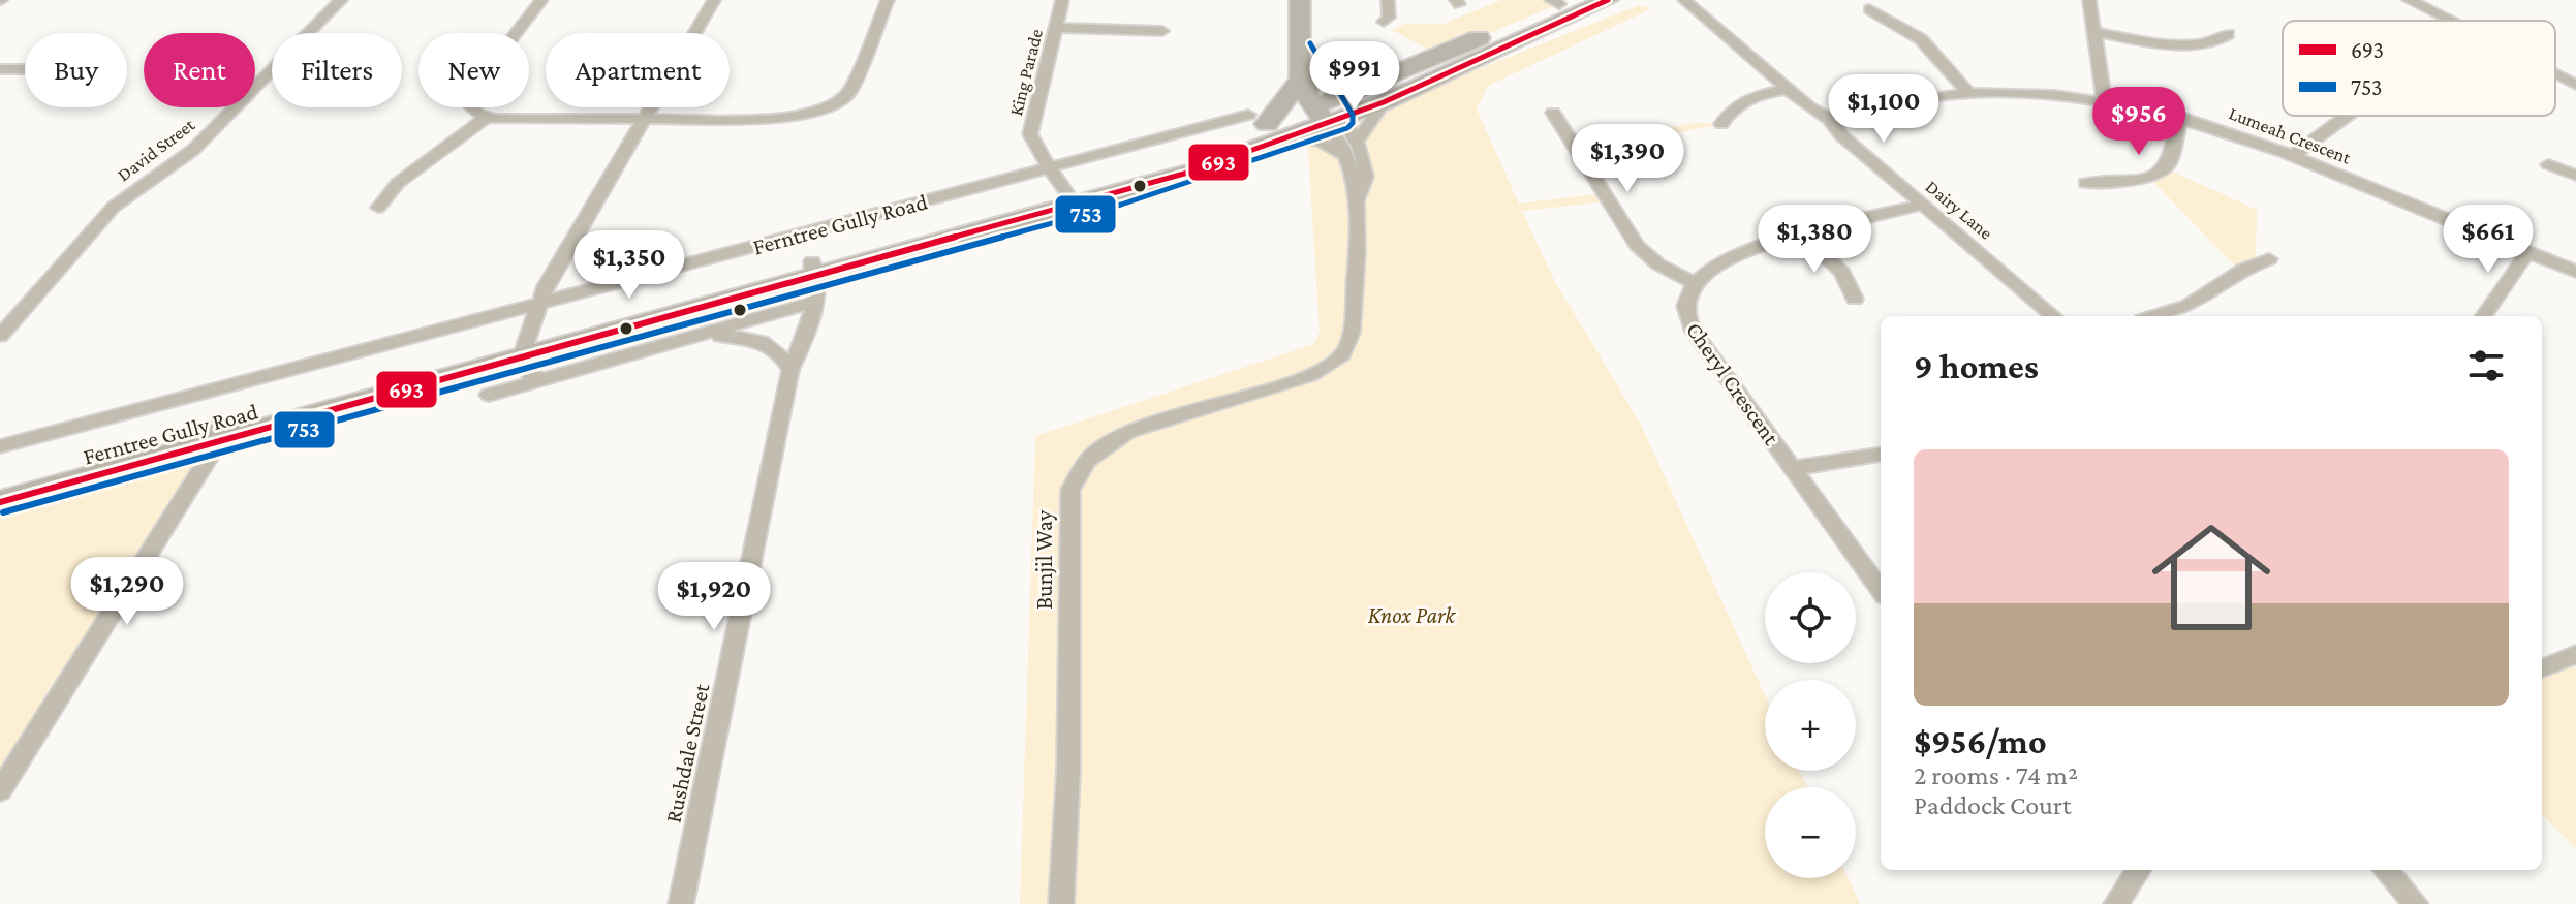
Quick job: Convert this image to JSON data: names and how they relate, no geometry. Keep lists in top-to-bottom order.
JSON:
{
  "streets": {
    "main road": ["Ferntree Gully Road"],
    "street": [
      "King Parade",
      "Lumeah Crescent",
      "David Street",
      "Dairy Lane",
      "Cheryl Crescent",
      "Bunjil Way",
      "Rushdale Street"
    ]
  },
  "crossings": [
    ["King Parade", "Ferntree Gully Road"],
    ["Lumeah Crescent", "Dairy Lane"],
    ["Ferntree Gully Road", "Bunjil Way"],
    ["Ferntree Gully Road", "Rushdale Street"]
  ],
  "parks": ["Knox Park"],
  "lines": ["transit line 693", "transit line 753"],
  "legend": ["693", "753"],
  "page": {
    "chip": [
      "Buy",
      "Rent",
      "Filters",
      "New",
      "Apartment"
    ],
    "price": [
      "$991",
      "$1,100",
      "$956",
      "$1,390",
      "$1,380",
      "$661",
      "$1,350",
      "$1,290",
      "$1,920"
    ],
    "heading": "9 homes",
    "list": [
      {
        "name": "$956/mo",
        "note": "2 rooms · 74 m² · Paddock Court"
      }
    ],
    "map_buttons": ["+", "−"]
  }
}
